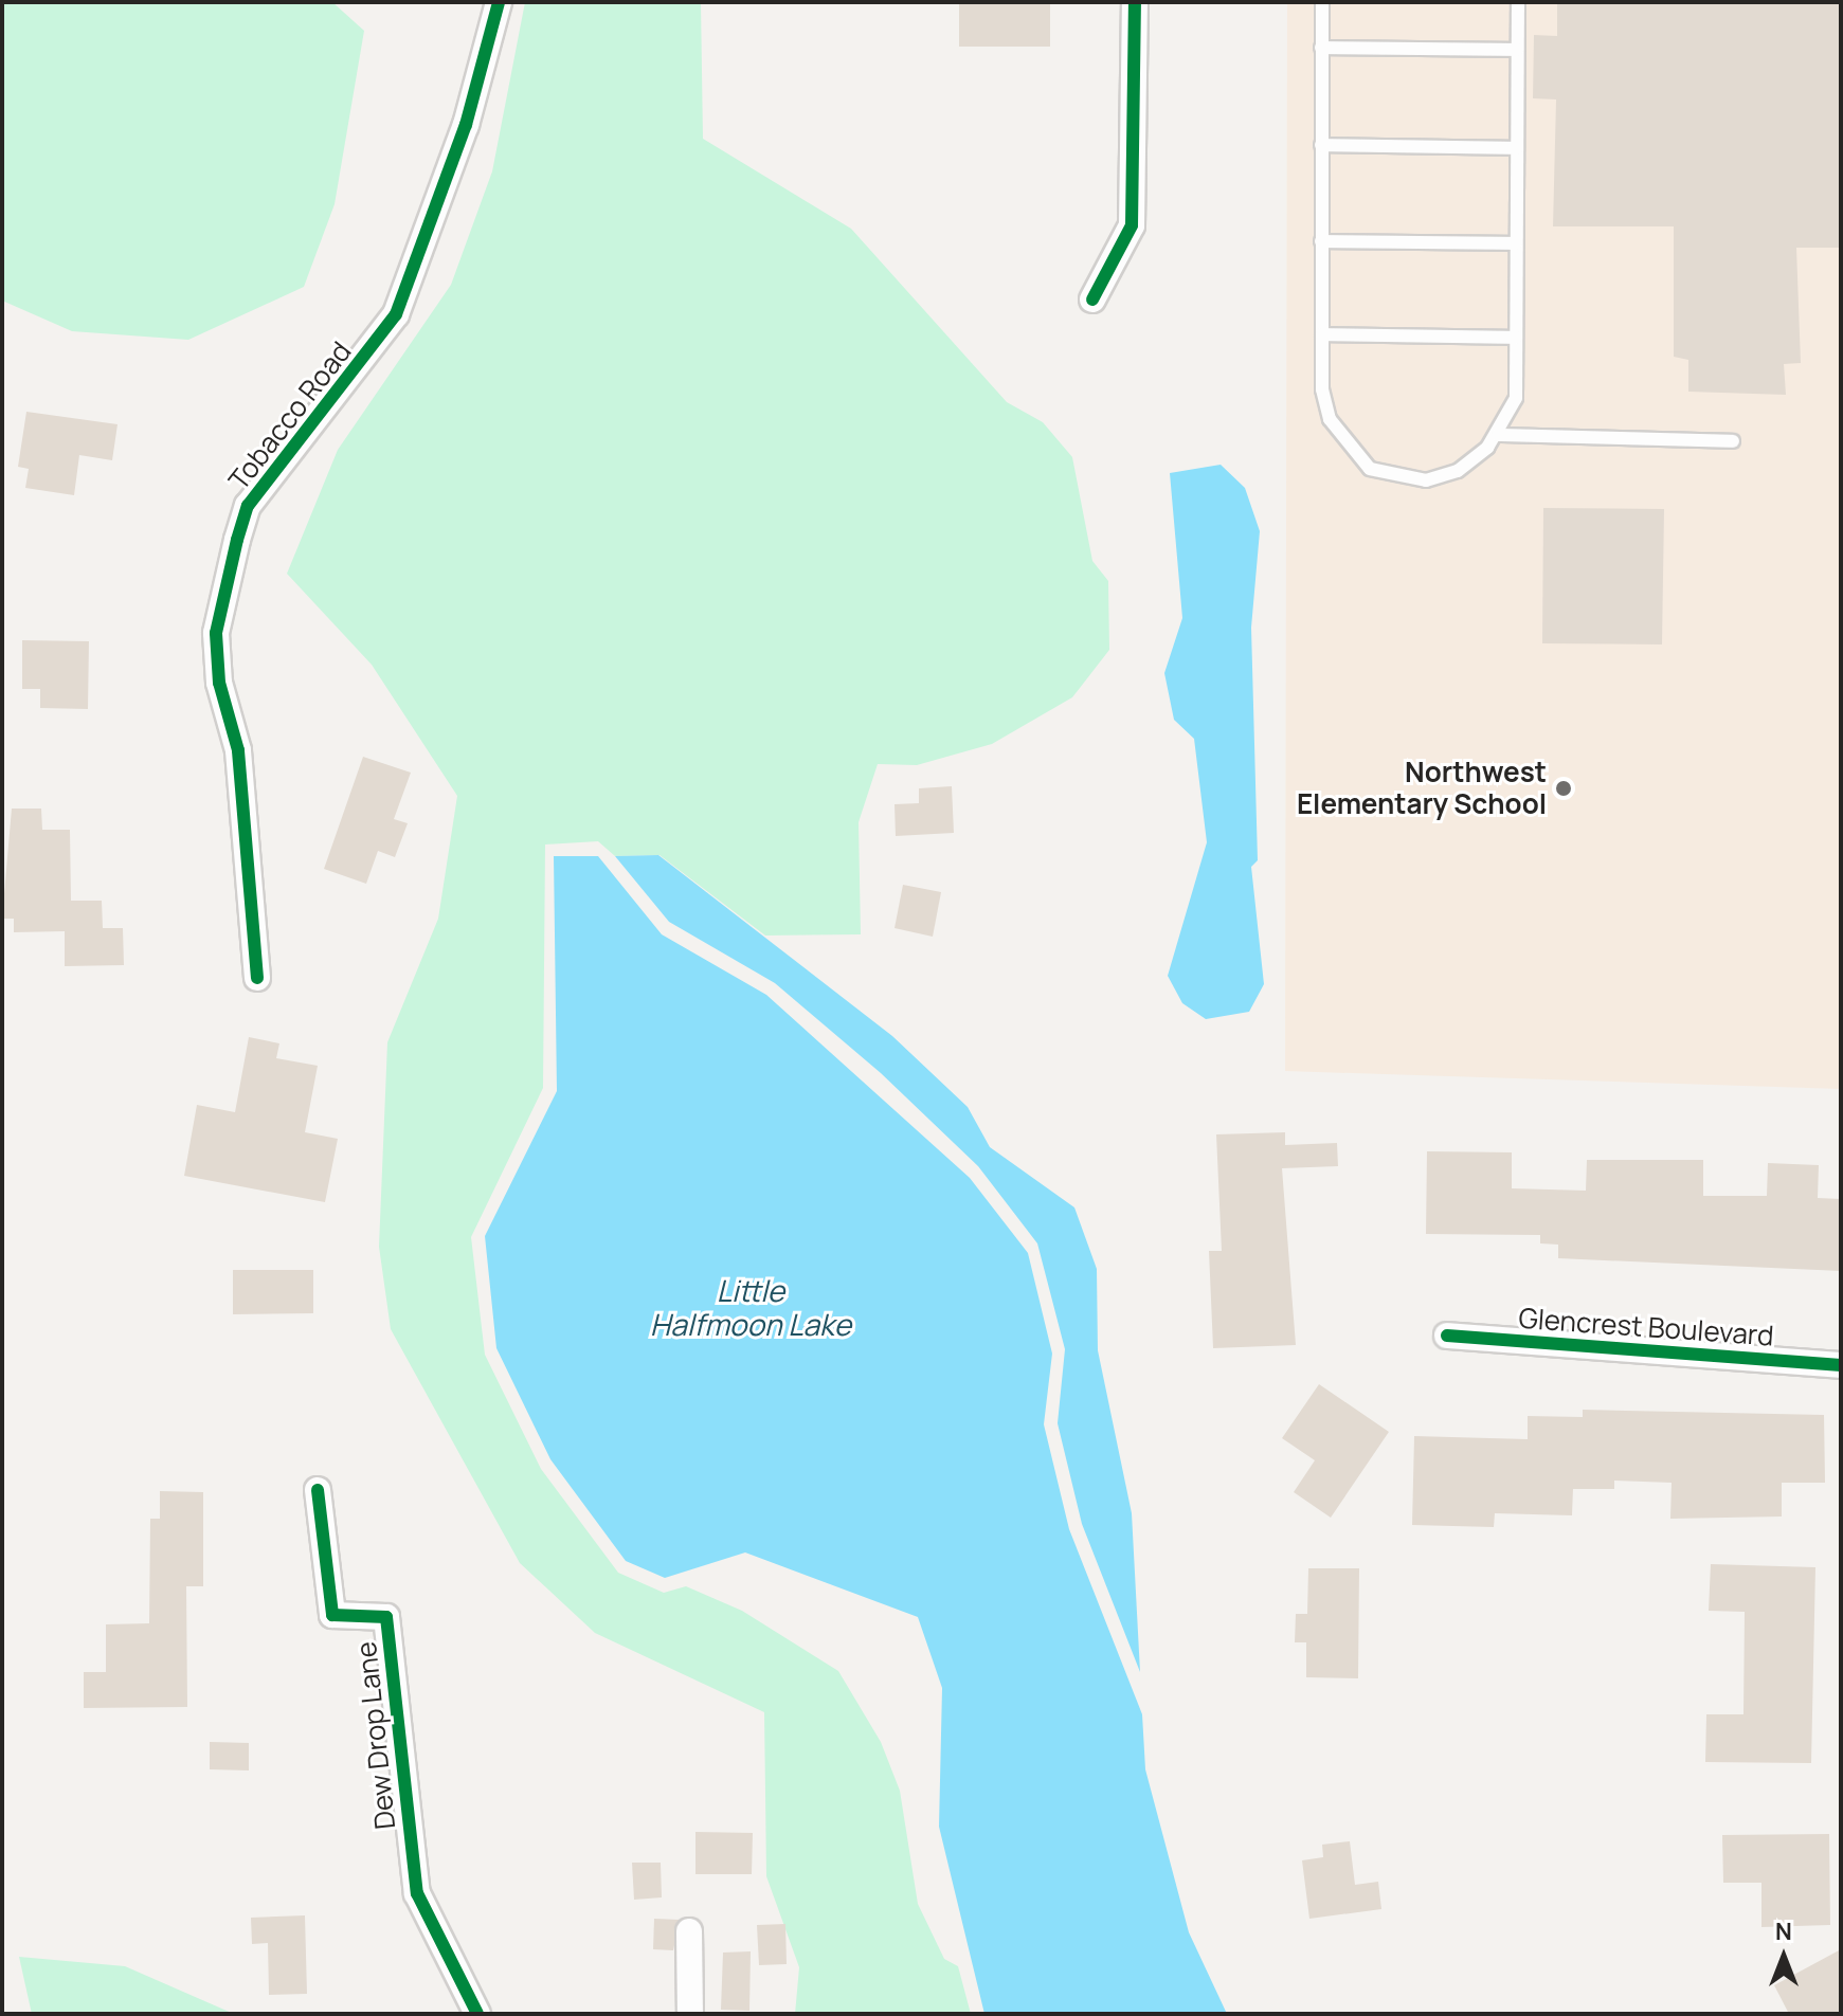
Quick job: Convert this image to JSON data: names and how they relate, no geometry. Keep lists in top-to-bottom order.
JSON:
{
  "streets": {
    "street": ["Tobacco Road", "Glencrest Boulevard", "Dew Drop Lane"]
  },
  "water": ["Little Halfmoon Lake"],
  "places": ["Northwest Elementary School"],
  "north": "top"
}
